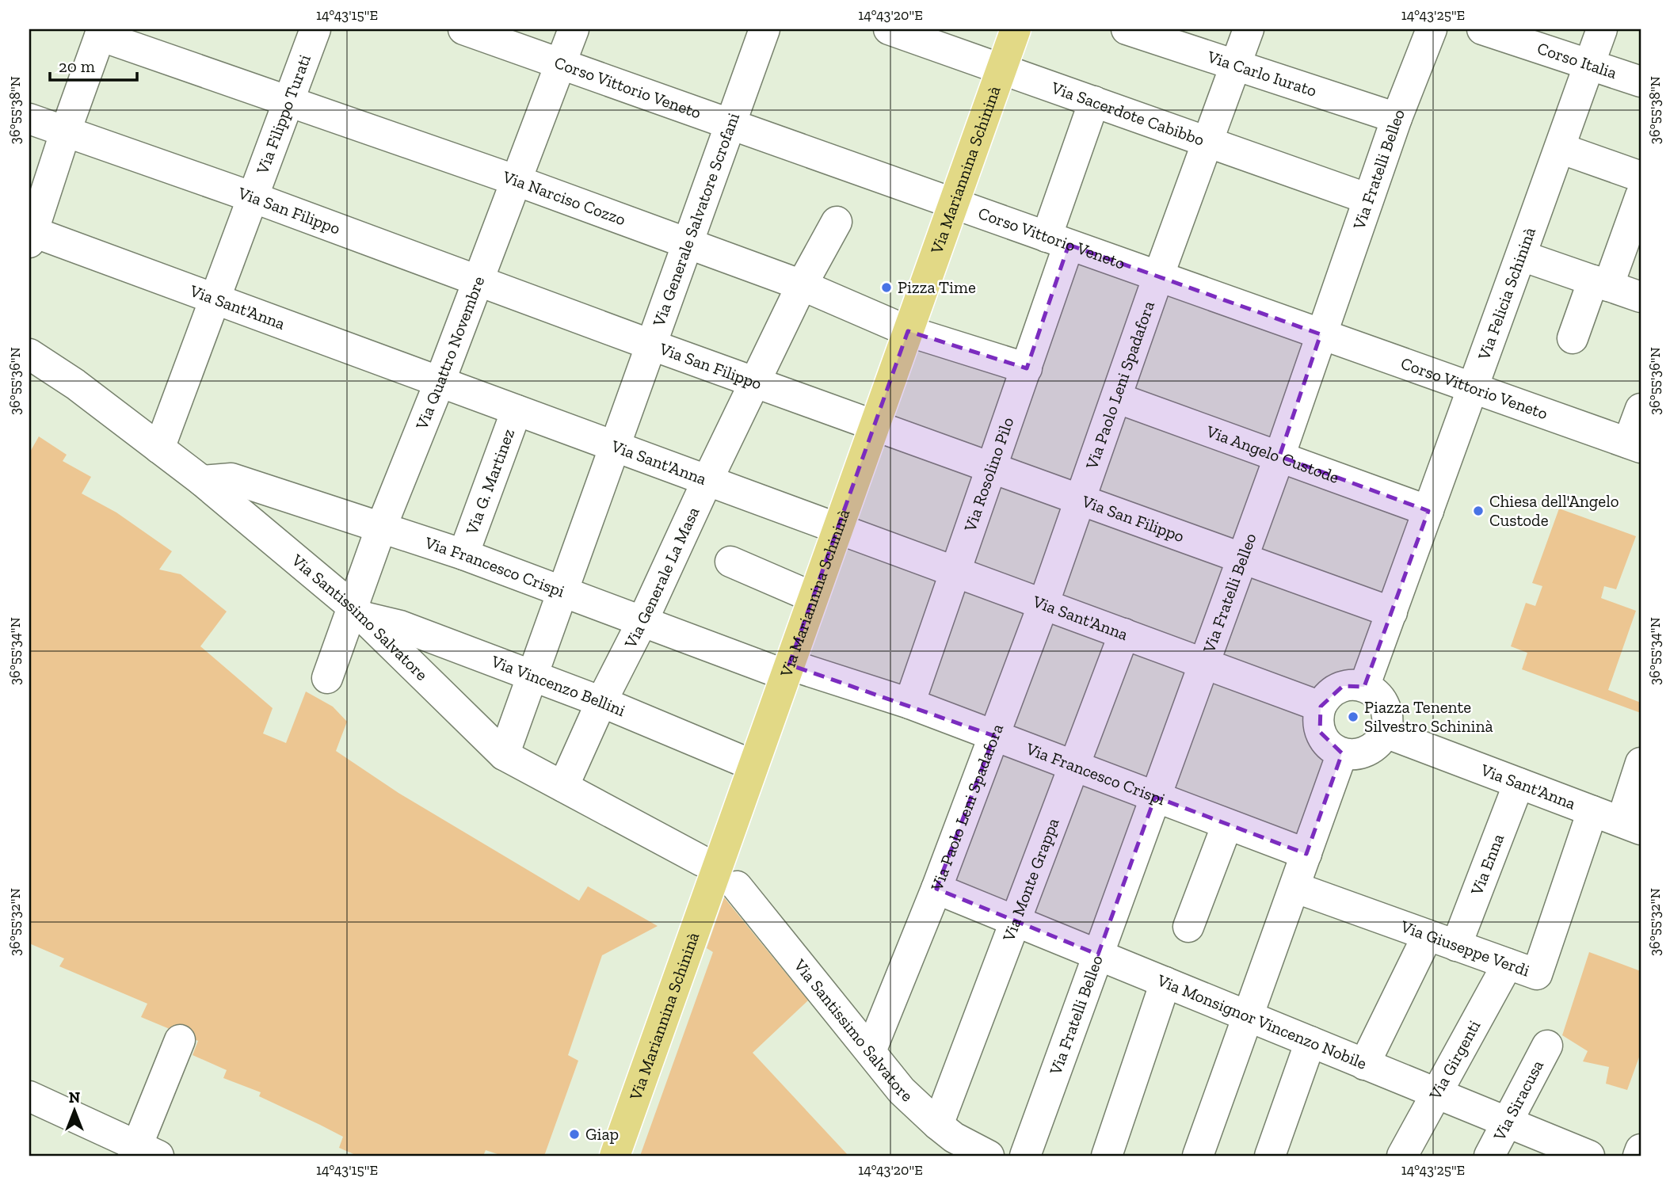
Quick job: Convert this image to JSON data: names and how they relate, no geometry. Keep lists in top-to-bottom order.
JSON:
{
  "streets": {
    "main road": ["Via Mariannina Schininà"],
    "street": [
      "Corso Italia",
      "Via Carlo Iurato",
      "Corso Vittorio Veneto",
      "Via Filippo Turati",
      "Via Sacerdote Cabibbo",
      "Via Fratelli Belleo",
      "Via Narciso Cozzo",
      "Via San Filippo",
      "Via Generale Salvatore Scrofani",
      "Via Felicia Schininà",
      "Via Sant'Anna",
      "Via Quattro Novembre",
      "Via Paolo Leni Spadafora",
      "Via Angelo Custode",
      "Via Rosolino Pilo",
      "Via G. Martinez",
      "Via Francesco Crispi",
      "Via Generale La Masa",
      "Via Santissimo Salvatore",
      "Via Vincenzo Bellini",
      "Via Enna",
      "Via Monte Grappa",
      "Via Giuseppe Verdi",
      "Via Monsignor Vincenzo Nobile",
      "Via Girgenti",
      "Via Siracusa"
    ]
  },
  "crossings": [
    ["Corso Italia", "Via Felicia Schininà"],
    ["Via Carlo Iurato", "Via Fratelli Belleo"],
    ["Via Carlo Iurato", "Via Paolo Leni Spadafora"],
    ["Corso Vittorio Veneto", "Via Mariannina Schininà"],
    ["Corso Vittorio Veneto", "Via Fratelli Belleo"],
    ["Corso Vittorio Veneto", "Via Generale Salvatore Scrofani"],
    ["Corso Vittorio Veneto", "Via Felicia Schininà"],
    ["Corso Vittorio Veneto", "Via Quattro Novembre"],
    ["Corso Vittorio Veneto", "Via Paolo Leni Spadafora"],
    ["Corso Vittorio Veneto", "Via Rosolino Pilo"],
    ["Via Filippo Turati", "Via Narciso Cozzo"],
    ["Via Filippo Turati", "Via San Filippo"],
    ["Via Filippo Turati", "Via Sant'Anna"],
    ["Via Filippo Turati", "Via Santissimo Salvatore"],
    ["Via Sacerdote Cabibbo", "Via Mariannina Schininà"],
    ["Via Sacerdote Cabibbo", "Via Fratelli Belleo"],
    ["Via Sacerdote Cabibbo", "Via Paolo Leni Spadafora"],
    ["Via Sacerdote Cabibbo", "Via Rosolino Pilo"],
    ["Via Mariannina Schininà", "Via Narciso Cozzo"],
    ["Via Mariannina Schininà", "Via San Filippo"],
    ["Via Mariannina Schininà", "Via Sant'Anna"],
    ["Via Mariannina Schininà", "Via Francesco Crispi"],
    ["Via Mariannina Schininà", "Via Vincenzo Bellini"],
    ["Via Fratelli Belleo", "Via San Filippo"],
    ["Via Fratelli Belleo", "Via Sant'Anna"],
    ["Via Fratelli Belleo", "Via Angelo Custode"],
    ["Via Fratelli Belleo", "Via Francesco Crispi"],
    ["Via Fratelli Belleo", "Via Monsignor Vincenzo Nobile"],
    ["Via Narciso Cozzo", "Via Generale Salvatore Scrofani"],
    ["Via Narciso Cozzo", "Via Quattro Novembre"],
    ["Via Narciso Cozzo", "Via Rosolino Pilo"],
    ["Via Narciso Cozzo", "Via Generale La Masa"],
    ["Via San Filippo", "Via Generale Salvatore Scrofani"],
    ["Via San Filippo", "Via Felicia Schininà"],
    ["Via San Filippo", "Via Quattro Novembre"],
    ["Via San Filippo", "Via Paolo Leni Spadafora"],
    ["Via San Filippo", "Via Rosolino Pilo"],
    ["Via San Filippo", "Via Generale La Masa"],
    ["Via Generale Salvatore Scrofani", "Via Sant'Anna"],
    ["Via Generale Salvatore Scrofani", "Via Francesco Crispi"],
    ["Via Generale Salvatore Scrofani", "Via Santissimo Salvatore"],
    ["Via Generale Salvatore Scrofani", "Via Vincenzo Bellini"],
    ["Via Felicia Schininà", "Via Sant'Anna"],
    ["Via Felicia Schininà", "Via Angelo Custode"],
    ["Via Sant'Anna", "Via Quattro Novembre"],
    ["Via Sant'Anna", "Via Paolo Leni Spadafora"],
    ["Via Sant'Anna", "Via Rosolino Pilo"],
    ["Via Sant'Anna", "Via G. Martinez"],
    ["Via Sant'Anna", "Via Generale La Masa"],
    ["Via Sant'Anna", "Via Enna"],
    ["Via Sant'Anna", "Via Monte Grappa"],
    ["Via Sant'Anna", "Via Giuseppe Verdi"],
    ["Via Quattro Novembre", "Via Francesco Crispi"],
    ["Via Quattro Novembre", "Via Santissimo Salvatore"],
    ["Via Quattro Novembre", "Via Vincenzo Bellini"],
    ["Via Paolo Leni Spadafora", "Via Angelo Custode"],
    ["Via Paolo Leni Spadafora", "Via Francesco Crispi"],
    ["Via Paolo Leni Spadafora", "Via Santissimo Salvatore"],
    ["Via Paolo Leni Spadafora", "Via Monsignor Vincenzo Nobile"],
    ["Via Rosolino Pilo", "Via Francesco Crispi"],
    ["Via G. Martinez", "Via Francesco Crispi"],
    ["Via Francesco Crispi", "Via Generale La Masa"],
    ["Via Francesco Crispi", "Via Santissimo Salvatore"],
    ["Via Francesco Crispi", "Via Monte Grappa"],
    ["Via Generale La Masa", "Via Santissimo Salvatore"],
    ["Via Generale La Masa", "Via Vincenzo Bellini"],
    ["Via Santissimo Salvatore", "Via Vincenzo Bellini"],
    ["Via Santissimo Salvatore", "Via Monte Grappa"],
    ["Via Enna", "Via Giuseppe Verdi"],
    ["Via Monte Grappa", "Via Monsignor Vincenzo Nobile"],
    ["Via Giuseppe Verdi", "Via Girgenti"],
    ["Via Monsignor Vincenzo Nobile", "Via Girgenti"],
    ["Via Monsignor Vincenzo Nobile", "Via Siracusa"]
  ],
  "places": [
    "Pizza Time",
    "Chiesa dell'Angelo Custode",
    "Piazza Tenente Silvestro Schininà",
    "Giap"
  ],
  "scale_bar": "20 m",
  "north": "top",
  "coordinates": [
    "14°43'15\"E",
    "14°43'20\"E",
    "14°43'25\"E",
    "36°55'38\"N",
    "36°55'36\"N",
    "36°55'34\"N",
    "36°55'32\"N"
  ]
}
